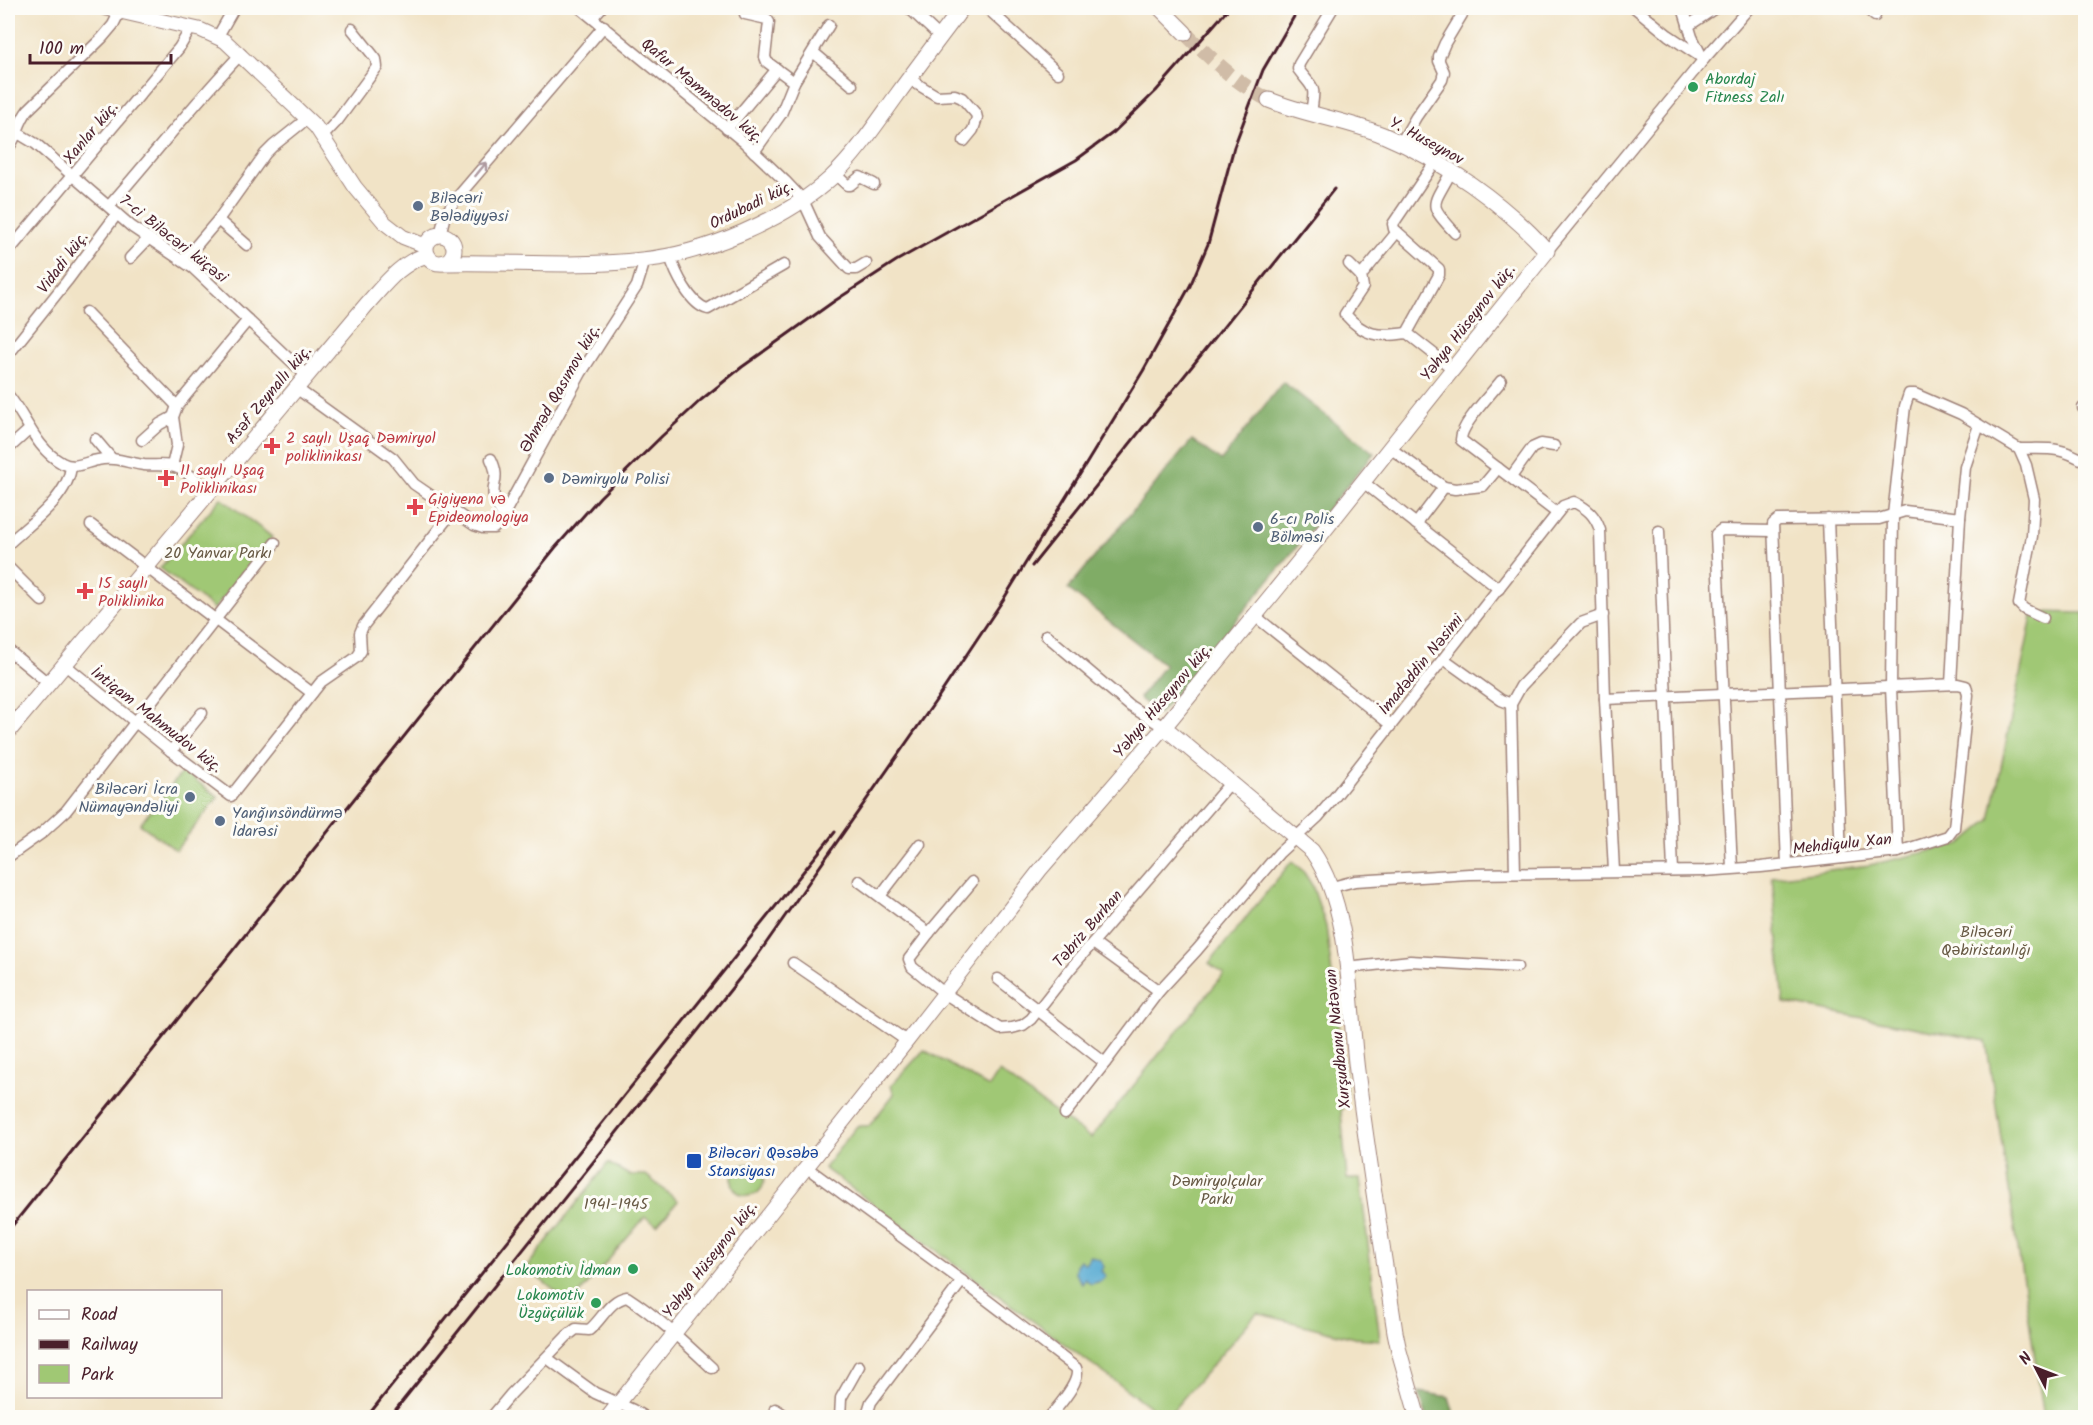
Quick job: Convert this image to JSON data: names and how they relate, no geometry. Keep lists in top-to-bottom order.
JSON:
{
  "streets": {
    "main road": [
      "Y. Huseynov",
      "Ordubadi küç.",
      "Yəhya Hüseynov küç.",
      "Asəf Zeynallı küç.",
      "Xurşudbanu Natəvan"
    ],
    "street": [
      "Qafur Məmmədov küç.",
      "Xanlar küç.",
      "7-ci Biləcəri küçəsi",
      "Vidadi küç.",
      "Əhməd Qasımov küç.",
      "İmadəddin Nəsimi",
      "İntiqam Mahmudov küç.",
      "Mehdiqulu Xan",
      "Təbriz Burhan"
    ]
  },
  "crossings": [
    ["Qafur Məmmədov küç.", "Ordubadi küç."],
    ["Xanlar küç.", "7-ci Biləcəri küçəsi"],
    ["Y. Huseynov", "Yəhya Hüseynov küç."],
    ["Ordubadi küç.", "Əhməd Qasımov küç."],
    ["7-ci Biləcəri küçəsi", "Vidadi küç."],
    ["7-ci Biləcəri küçəsi", "Asəf Zeynallı küç."],
    ["Yəhya Hüseynov küç.", "Təbriz Burhan"],
    ["Yəhya Hüseynov küç.", "Xurşudbanu Natəvan"],
    ["Asəf Zeynallı küç.", "İntiqam Mahmudov küç."],
    ["İmadəddin Nəsimi", "Xurşudbanu Natəvan"],
    ["Mehdiqulu Xan", "Xurşudbanu Natəvan"],
    ["Təbriz Burhan", "Xurşudbanu Natəvan"]
  ],
  "parks": [
    "20 Yanvar Parkı",
    "Biləcəri Qəbiristanlığı",
    "Dəmiryolçular Parkı",
    "1941-1945"
  ],
  "places": {
    "other": [
      "Abordaj Fitness Zalı",
      "Biləcəri Bələdiyyəsi",
      "Dəmiryolu Polisi",
      "6-cı Polis Bölməsi",
      "Biləcəri İcra Nümayəndəliyi",
      "Yanğınsöndürmə İdarəsi",
      "Lokomotiv İdman",
      "Lokomotiv Üzgüçülük"
    ],
    "health": [
      "2 saylı Uşaq Dəmiryol poliklinikası",
      "11 saylı Uşaq Poliklinikası",
      "Gigiyena və Epideomologiya",
      "15 saylı Poliklinika"
    ],
    "transit": ["Biləcəri Qəsəbə Stansiyası"]
  },
  "legend": ["Road", "Railway", "Park"],
  "scale_bar": "100 m",
  "north": "top left"
}
